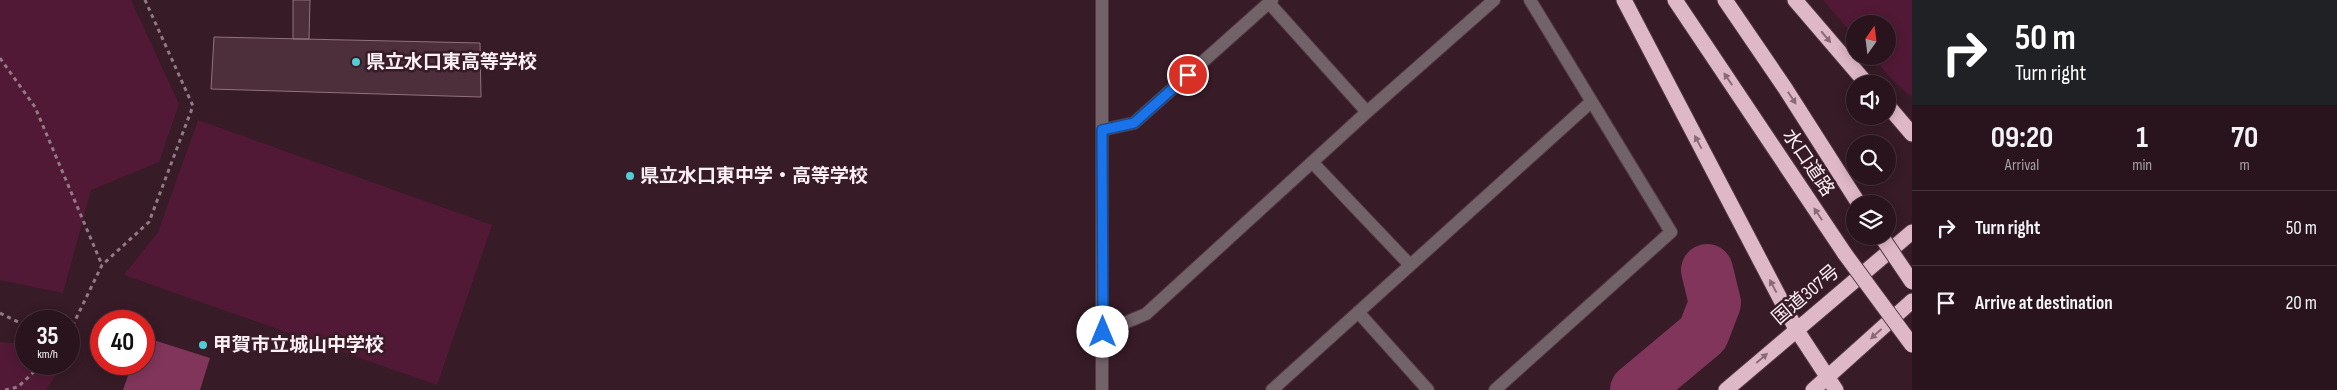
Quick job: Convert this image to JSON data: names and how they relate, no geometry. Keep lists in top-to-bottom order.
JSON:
{
  "streets": {
    "highway": ["水口道路", "国道307号"]
  },
  "places": ["県立水口東高等学校", "県立水口東中学・高等学校", "甲賀市立城山中学校"],
  "north": "top",
  "page": {
    "turn": ["50 m", "Turn right"],
    "eta": [
      "09:20",
      "Arrival",
      "1",
      "min",
      "70",
      "m"
    ],
    "list": [
      {
        "name": "Turn right",
        "value": "50 m"
      },
      {
        "name": "Arrive at destination",
        "value": "20 m"
      }
    ],
    "speed": "35 km/h",
    "limit": "40"
  }
}
